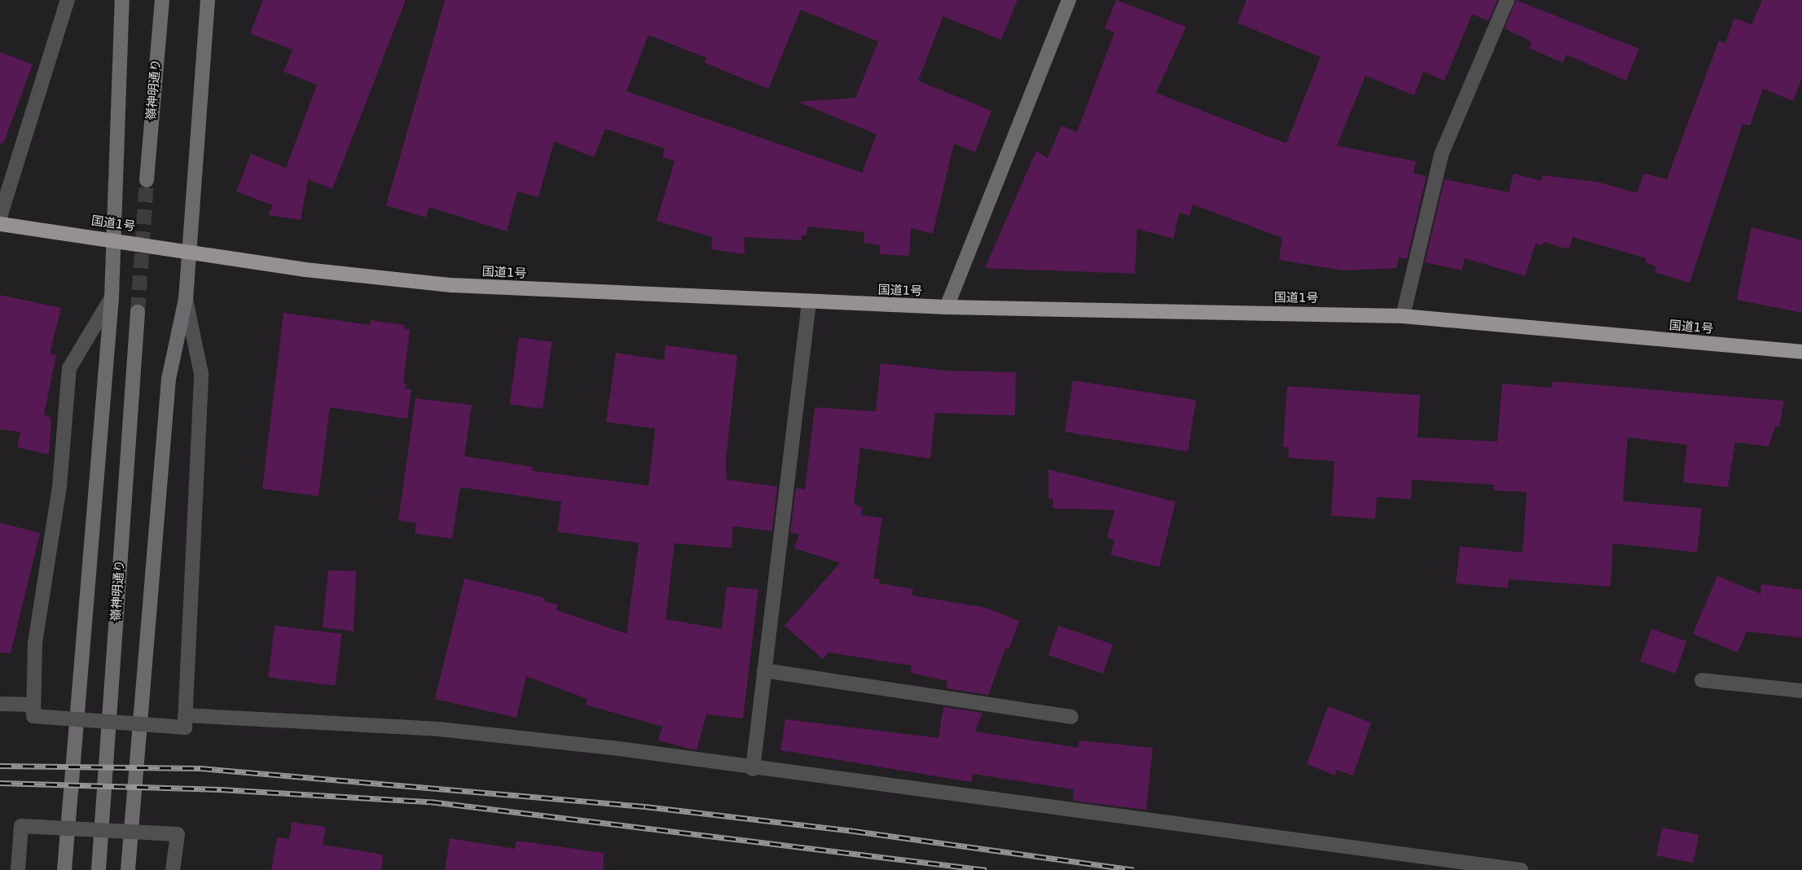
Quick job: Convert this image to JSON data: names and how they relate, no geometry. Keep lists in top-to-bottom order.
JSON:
{
  "streets": {
    "highway": ["国道1号"],
    "street": ["嶺神明通り"]
  }
}
